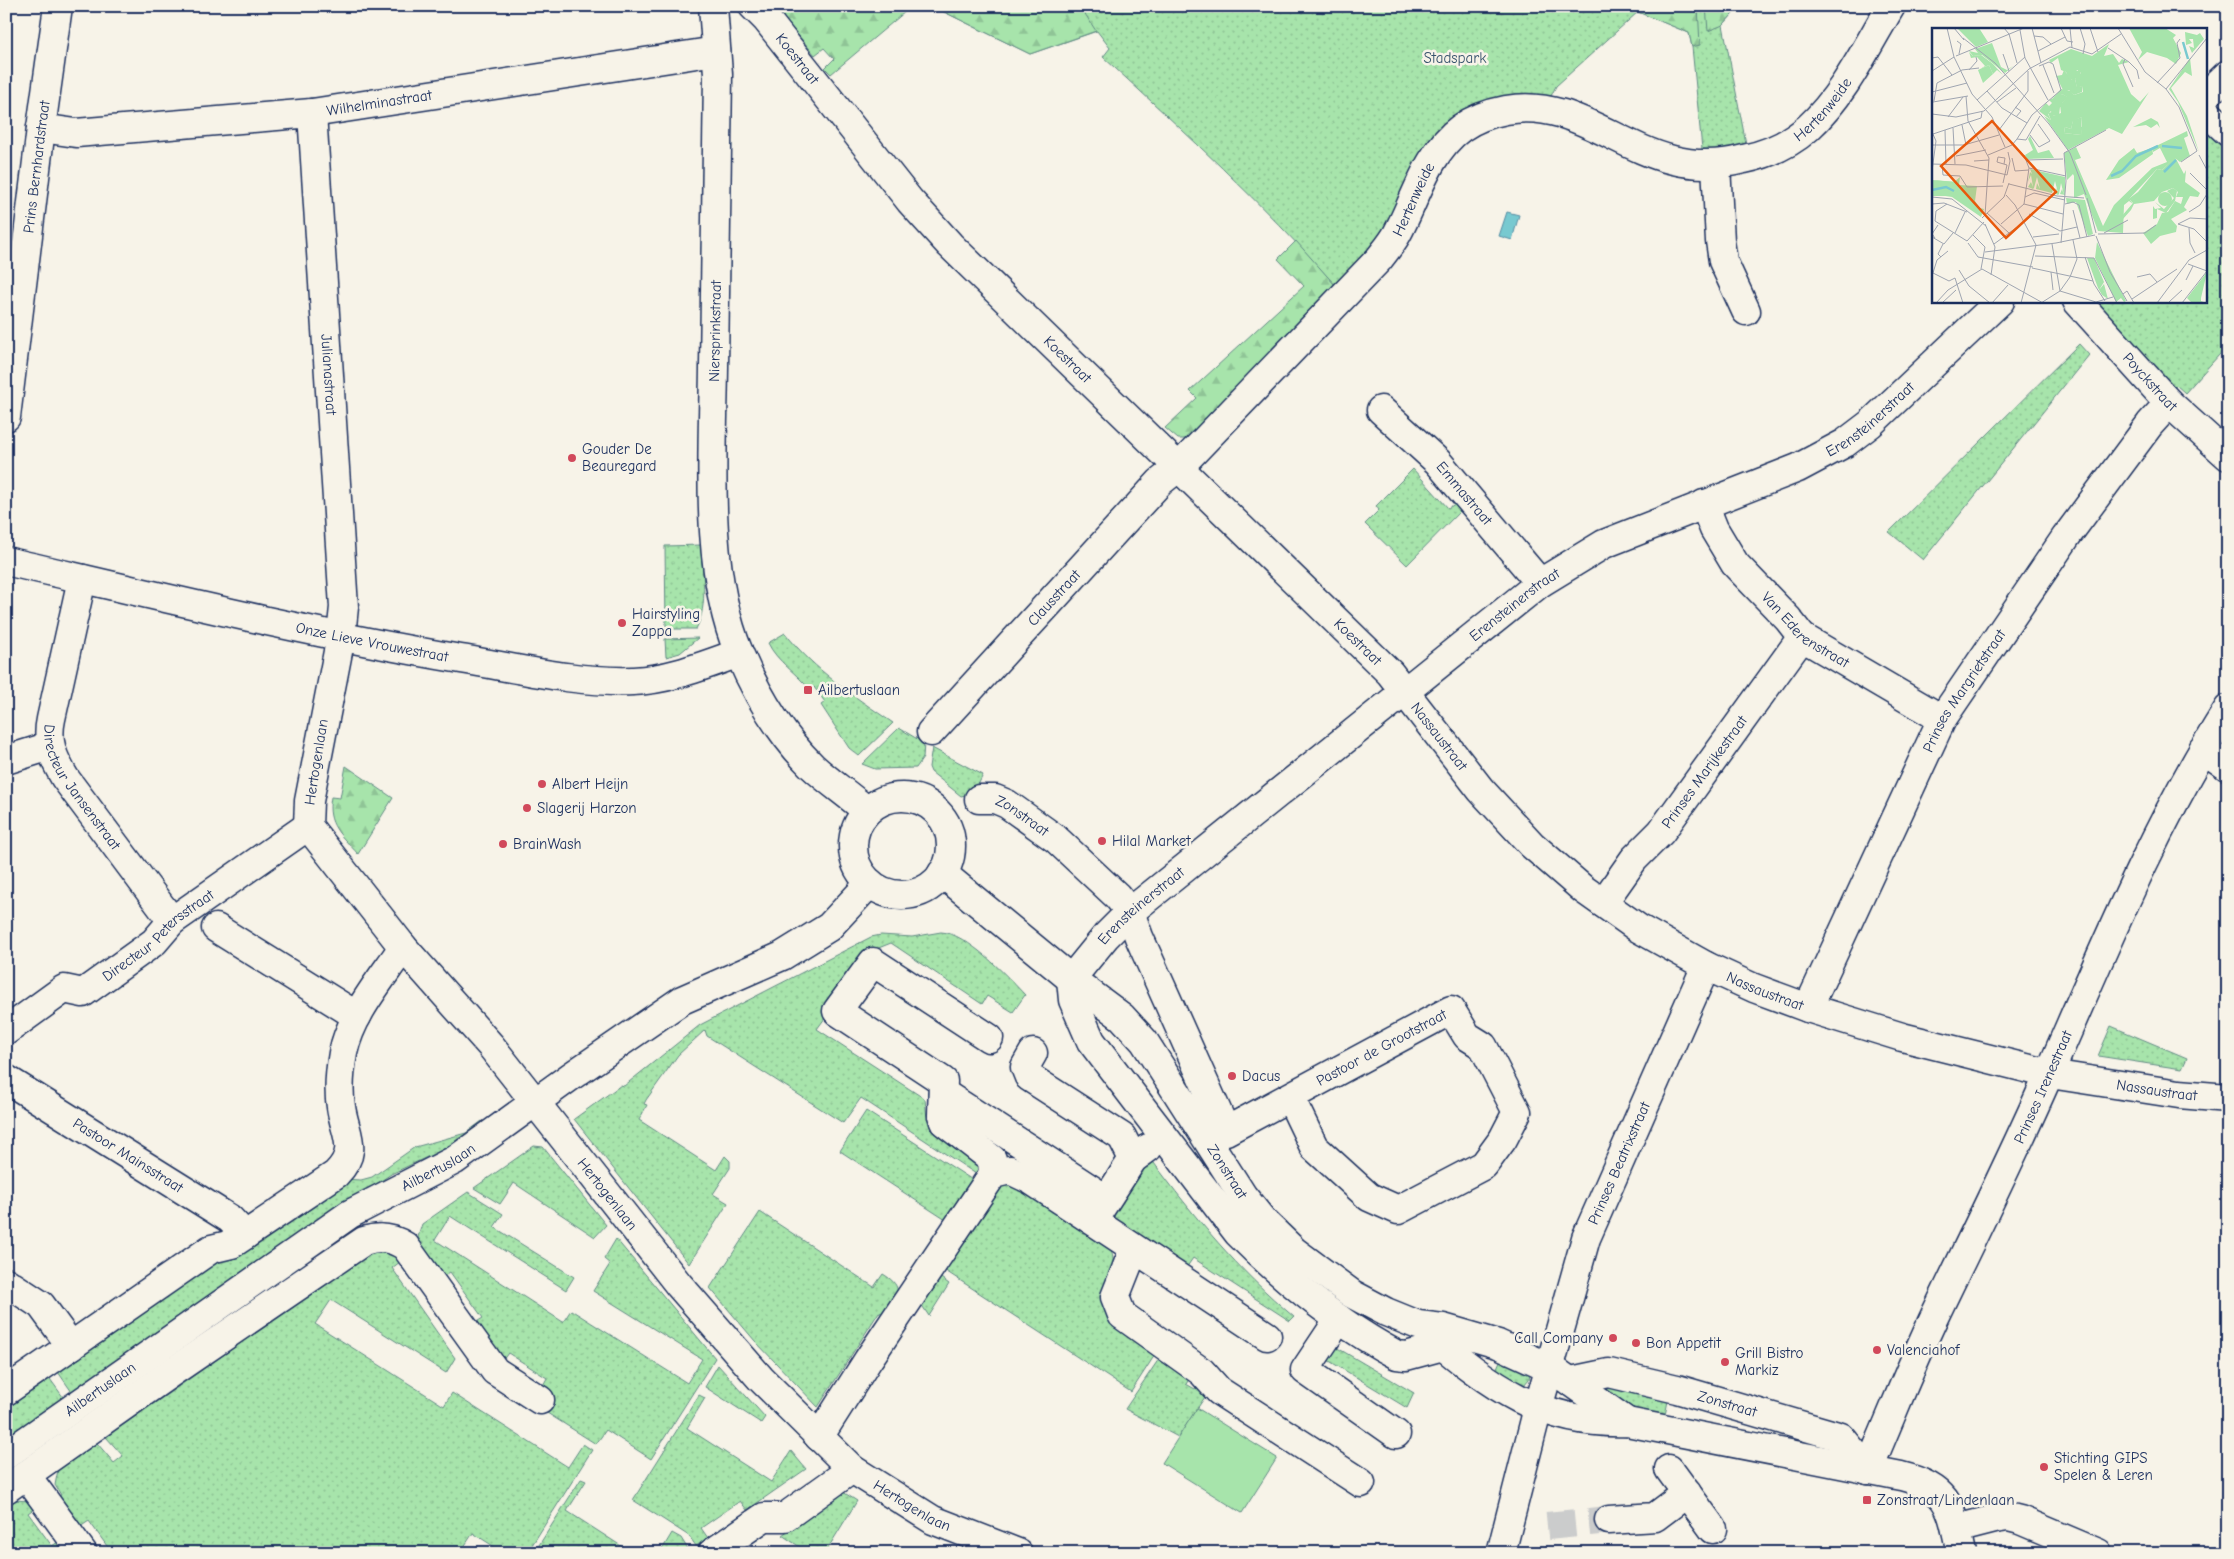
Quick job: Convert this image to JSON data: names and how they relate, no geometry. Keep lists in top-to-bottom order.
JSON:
{
  "streets": {
    "street": [
      "Koestraat",
      "Wilhelminastraat",
      "Hertenweide",
      "Prins Bernhardstraat",
      "Niersprinkstraat",
      "Julianastraat",
      "Poyckstraat",
      "Erensteinerstraat",
      "Emmastraat",
      "Clausstraat",
      "Van Ederenstraat",
      "Onze Lieve Vrouwestraat",
      "Prinses Margrietstraat",
      "Nassaustraat",
      "Hertogenlaan",
      "Prinses Marijkestraat",
      "Directeur Jansenstraat",
      "Zonstraat",
      "Directeur Petersstraat",
      "Pastoor de Grootstraat",
      "Prinses Irenestraat",
      "Pastoor Mainsstraat",
      "Prinses Beatrixstraat",
      "Ailbertuslaan"
    ]
  },
  "crossings": [
    ["Koestraat", "Hertenweide"],
    ["Koestraat", "Erensteinerstraat"],
    ["Koestraat", "Clausstraat"],
    ["Koestraat", "Nassaustraat"],
    ["Wilhelminastraat", "Prins Bernhardstraat"],
    ["Wilhelminastraat", "Niersprinkstraat"],
    ["Wilhelminastraat", "Julianastraat"],
    ["Hertenweide", "Clausstraat"],
    ["Niersprinkstraat", "Onze Lieve Vrouwestraat"],
    ["Julianastraat", "Onze Lieve Vrouwestraat"],
    ["Julianastraat", "Hertogenlaan"],
    ["Poyckstraat", "Prinses Margrietstraat"],
    ["Erensteinerstraat", "Emmastraat"],
    ["Erensteinerstraat", "Van Ederenstraat"],
    ["Erensteinerstraat", "Nassaustraat"],
    ["Erensteinerstraat", "Zonstraat"],
    ["Van Ederenstraat", "Prinses Margrietstraat"],
    ["Van Ederenstraat", "Prinses Marijkestraat"],
    ["Onze Lieve Vrouwestraat", "Hertogenlaan"],
    ["Onze Lieve Vrouwestraat", "Directeur Jansenstraat"],
    ["Prinses Margrietstraat", "Nassaustraat"],
    ["Nassaustraat", "Prinses Marijkestraat"],
    ["Nassaustraat", "Prinses Irenestraat"],
    ["Nassaustraat", "Prinses Beatrixstraat"],
    ["Hertogenlaan", "Directeur Petersstraat"],
    ["Hertogenlaan", "Ailbertuslaan"],
    ["Directeur Jansenstraat", "Directeur Petersstraat"],
    ["Zonstraat", "Pastoor de Grootstraat"],
    ["Zonstraat", "Prinses Irenestraat"],
    ["Zonstraat", "Prinses Beatrixstraat"],
    ["Zonstraat", "Ailbertuslaan"]
  ],
  "parks": ["Stadspark"],
  "places": {
    "other": [
      "Gouder De Beauregard",
      "Hairstyling Zappa",
      "Albert Heijn",
      "Slagerij Harzon",
      "Hilal Market",
      "BrainWash",
      "Dacus",
      "Call Company",
      "Bon Appetit",
      "Valenciahof",
      "Grill Bistro Markiz",
      "Stichting GIPS Spelen & Leren"
    ],
    "transit": ["Ailbertuslaan", "Zonstraat/Lindenlaan"]
  }
}
